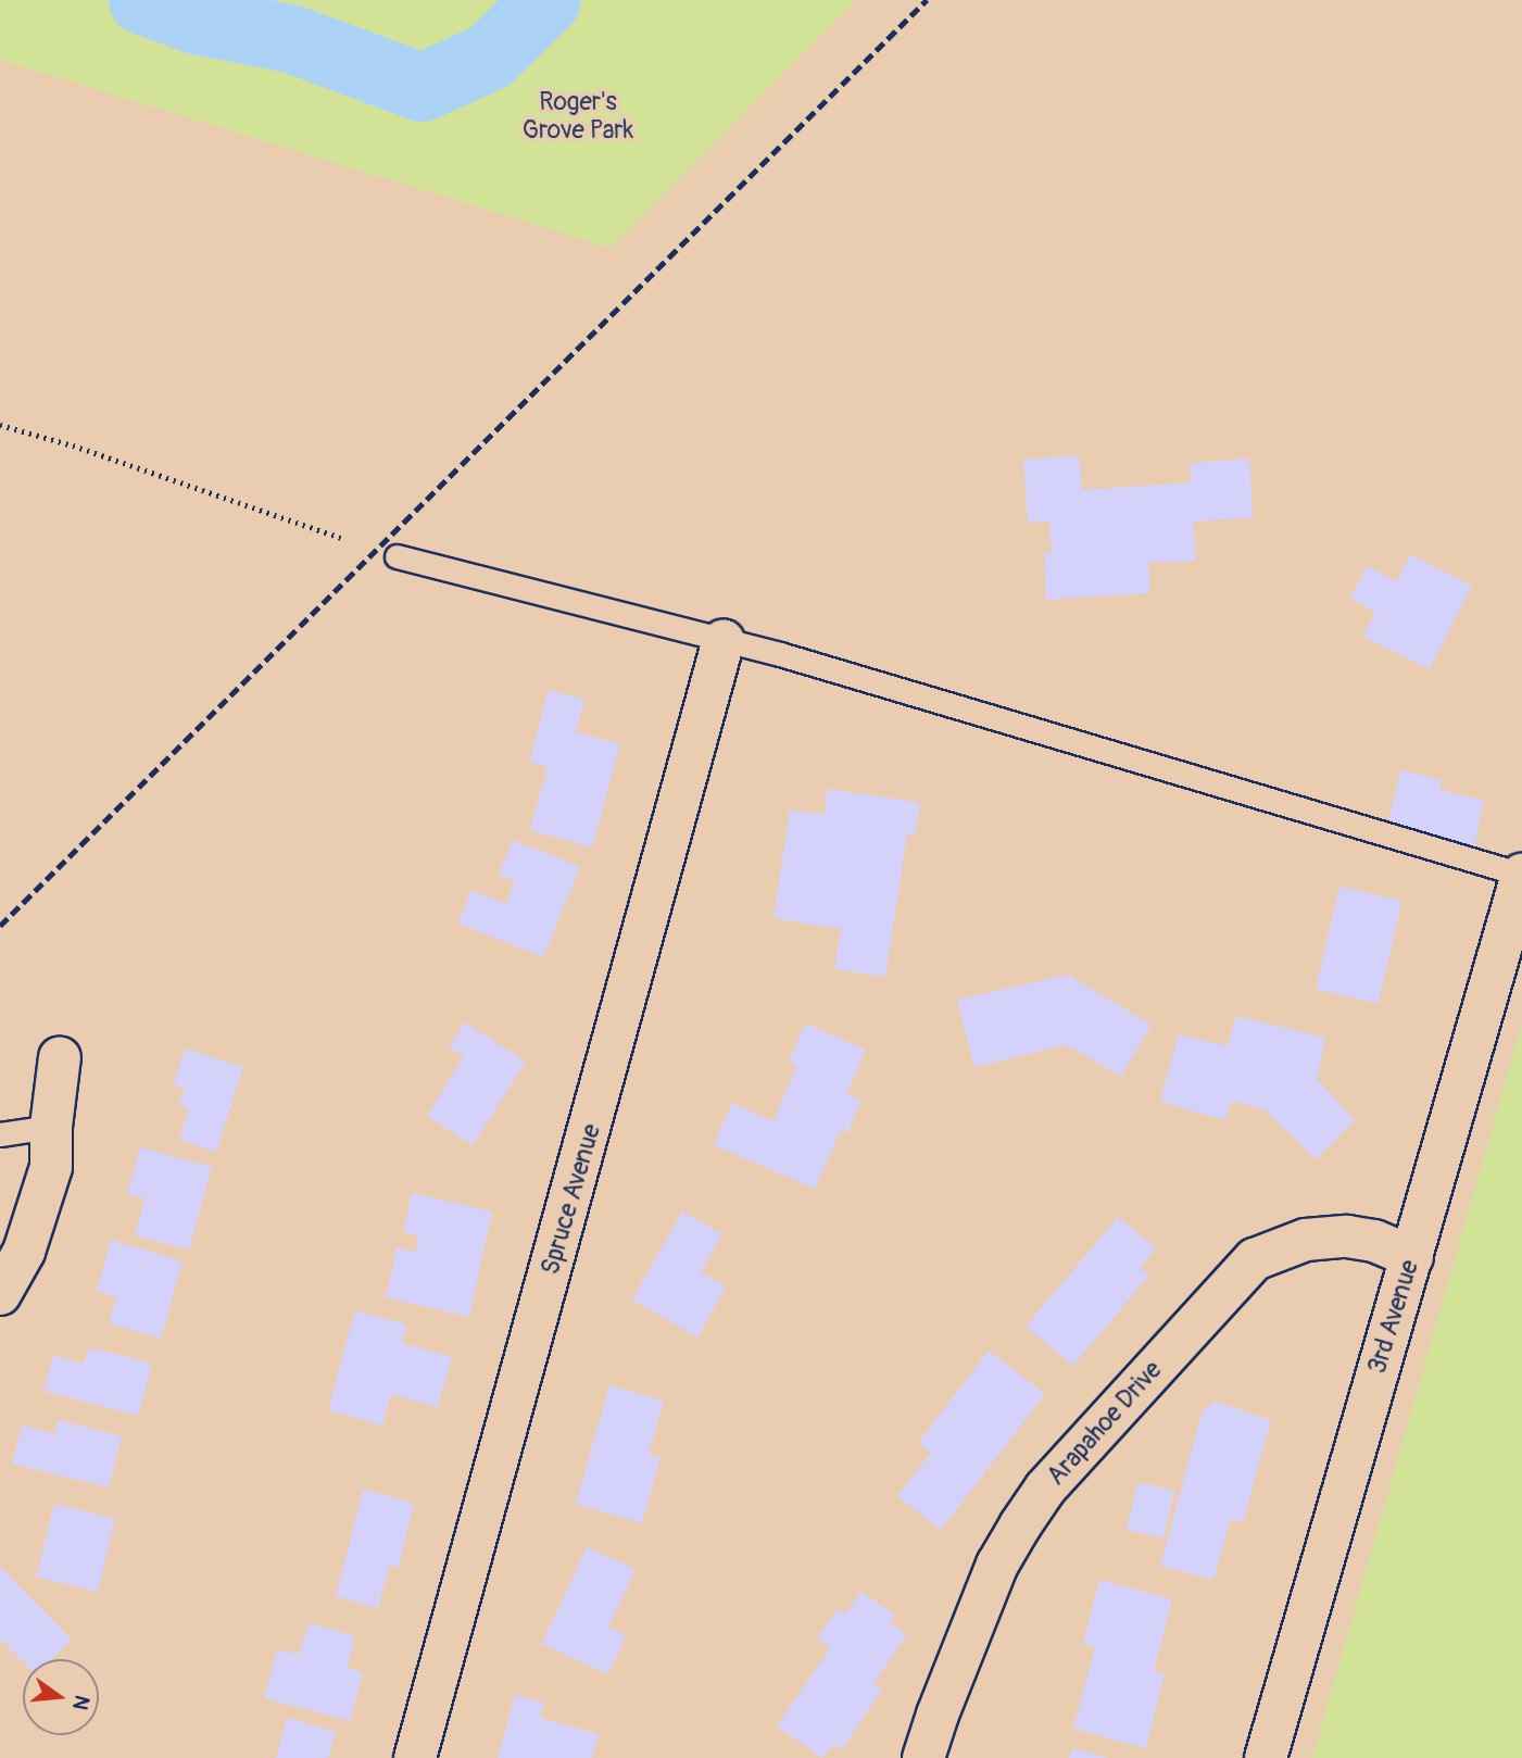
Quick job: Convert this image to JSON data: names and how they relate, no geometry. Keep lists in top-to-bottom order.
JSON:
{
  "streets": {
    "street": ["Spruce Avenue", "3rd Avenue", "Arapahoe Drive"]
  },
  "crossings": [
    ["3rd Avenue", "Arapahoe Drive"]
  ],
  "parks": ["Roger's Grove Park"],
  "north": "right"
}
